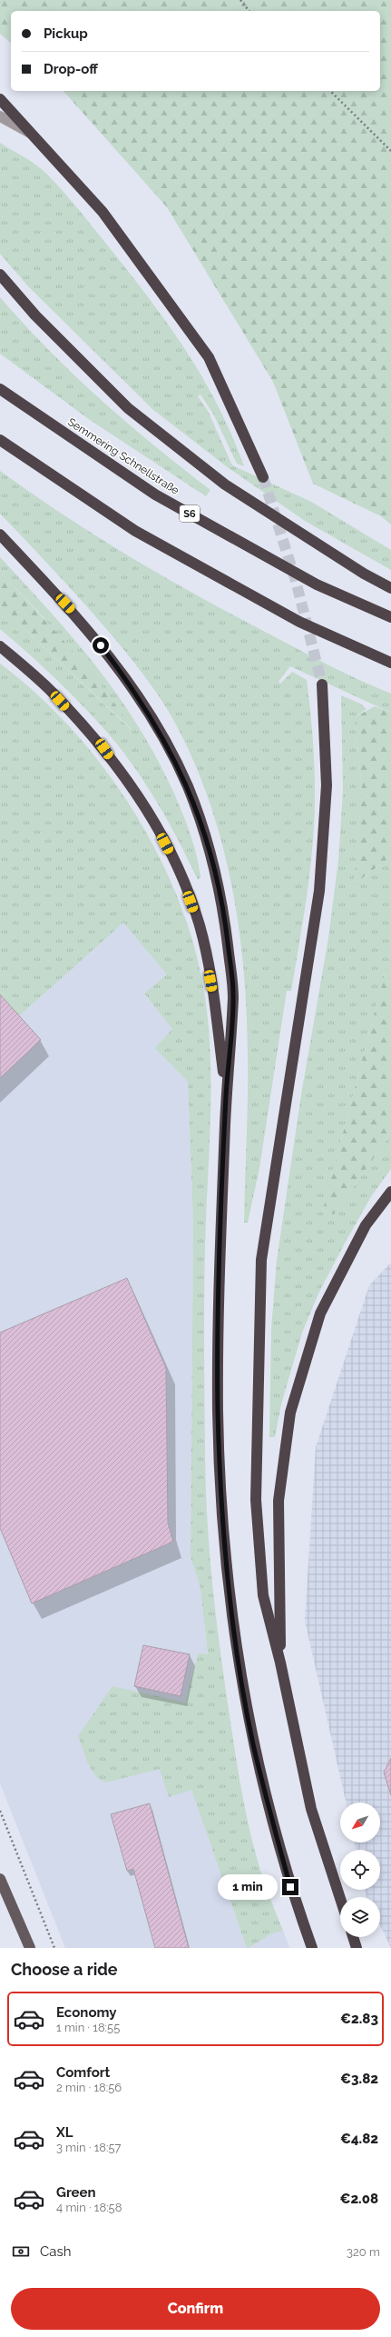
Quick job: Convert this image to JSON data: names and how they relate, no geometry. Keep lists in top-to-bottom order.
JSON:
{
  "streets": {
    "highway": ["Semmering Schnellstraße", "S6"]
  },
  "north": "bottom left",
  "page": {
    "banner": ["Pickup", "Drop-off"],
    "bubble": "1 min",
    "heading": "Choose a ride",
    "list": [
      {
        "name": "Economy",
        "note": "1 min · 18:55",
        "value": "€2.83"
      },
      {
        "name": "Comfort",
        "note": "2 min · 18:56",
        "value": "€3.82"
      },
      {
        "name": "XL",
        "note": "3 min · 18:57",
        "value": "€4.82"
      },
      {
        "name": "Green",
        "note": "4 min · 18:58",
        "value": "€2.08"
      }
    ],
    "pay": ["Cash", "320 m"],
    "buttons": "Confirm"
  }
}
